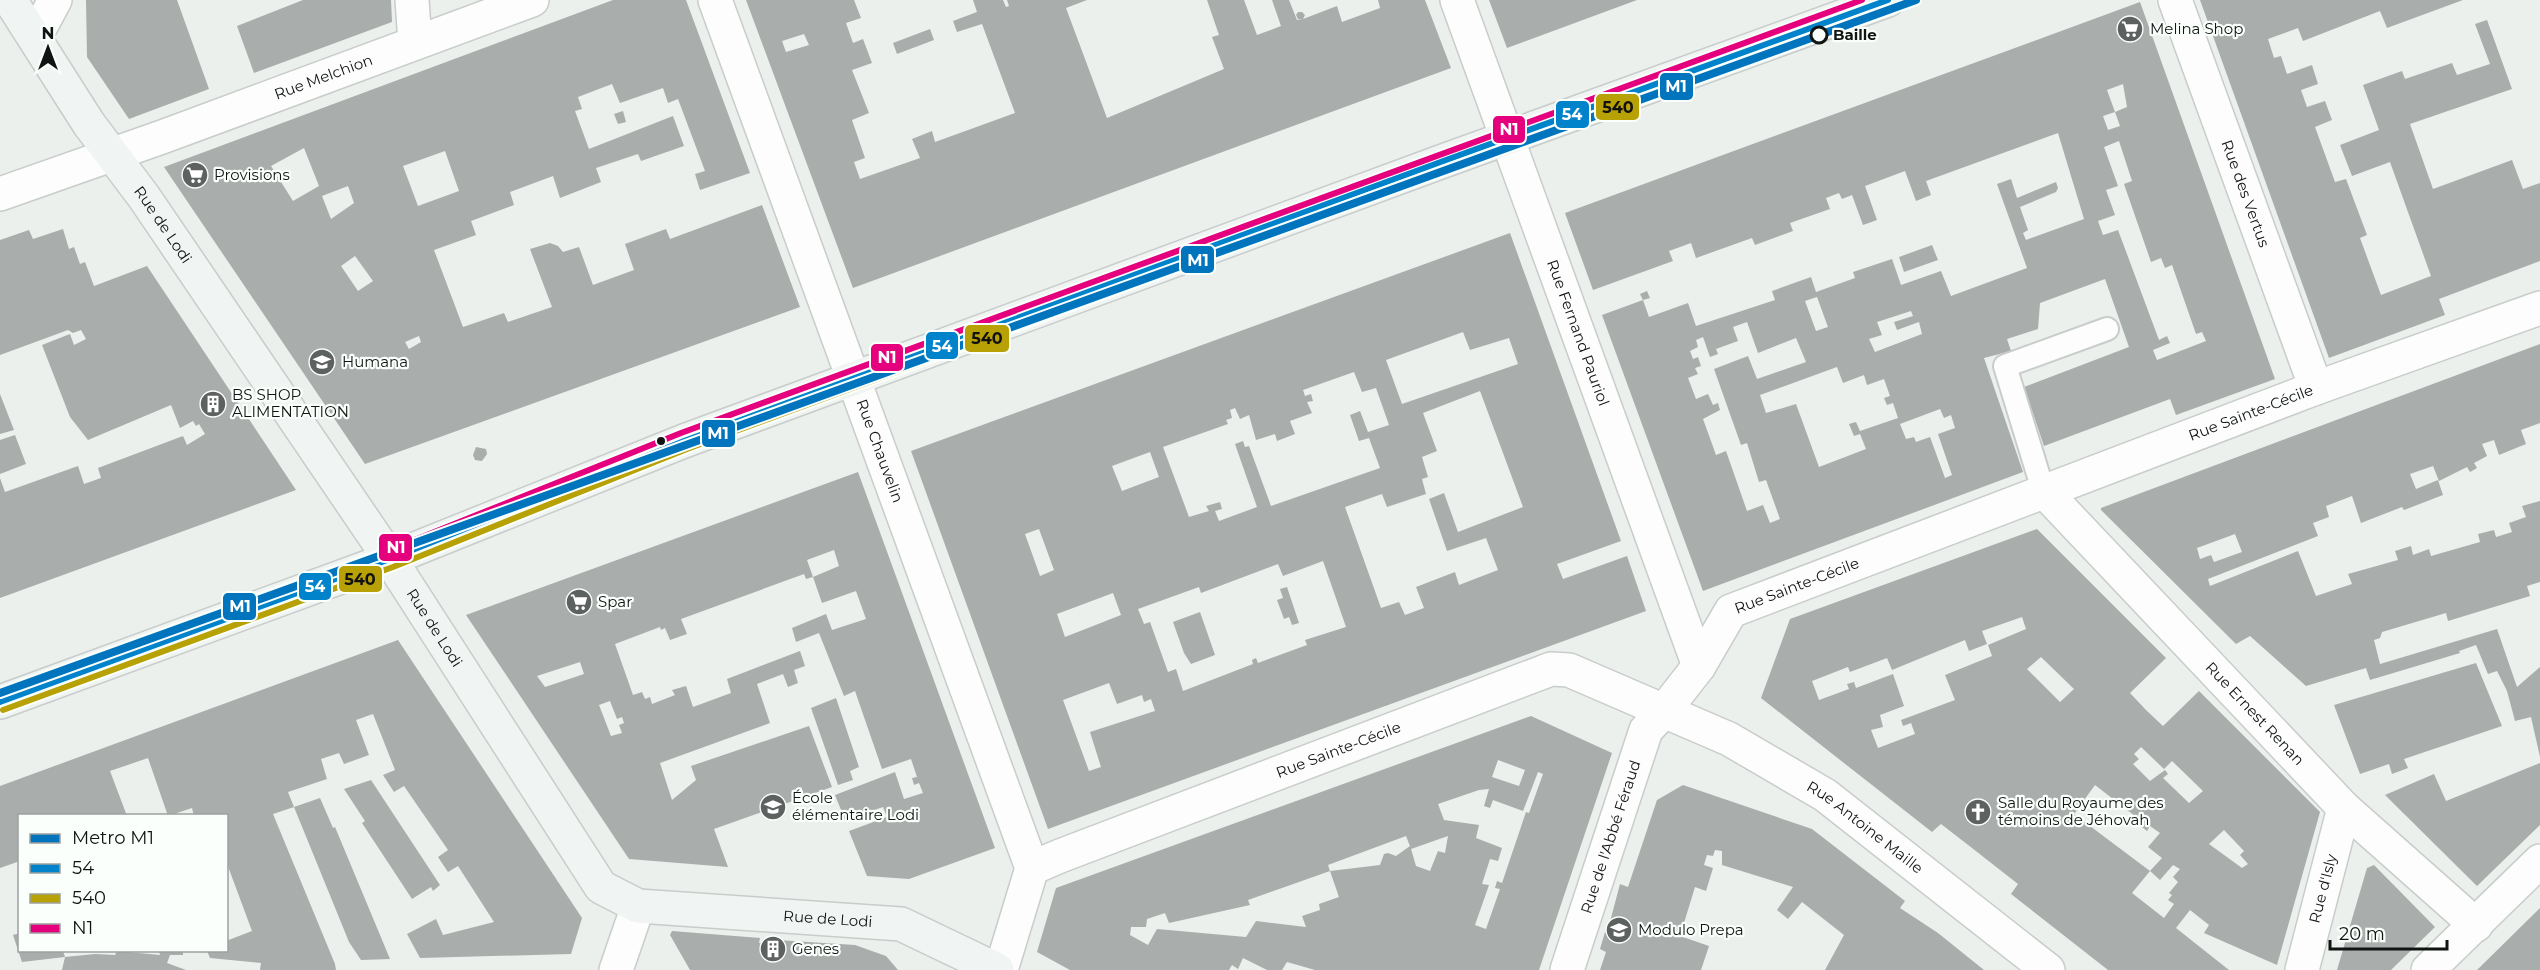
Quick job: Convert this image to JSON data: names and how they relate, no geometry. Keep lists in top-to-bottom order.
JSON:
{
  "streets": {
    "main road": ["Rue de Lodi"],
    "street": [
      "Rue Melchion",
      "Rue des Vertus",
      "Rue Fernand Pauriol",
      "Rue Sainte-Cécile",
      "Rue Chauvelin",
      "Rue Ernest Renan",
      "Rue Antoine Maille",
      "Rue de l'Abbé Féraud",
      "Rue d'Isly"
    ]
  },
  "crossings": [
    ["Rue Melchion", "Rue de Lodi"],
    ["Rue des Vertus", "Rue Sainte-Cécile"],
    ["Rue Fernand Pauriol", "Rue Sainte-Cécile"],
    ["Rue Sainte-Cécile", "Rue Chauvelin"],
    ["Rue Sainte-Cécile", "Rue Ernest Renan"],
    ["Rue Sainte-Cécile", "Rue Antoine Maille"],
    ["Rue Sainte-Cécile", "Rue de l'Abbé Féraud"],
    ["Rue Ernest Renan", "Rue d'Isly"],
    ["Rue Antoine Maille", "Rue de l'Abbé Féraud"]
  ],
  "places": {
    "supermarket": ["Melina Shop", "Provisions", "Spar"],
    "other": ["Baille"],
    "school or university": ["Humana", "École élémentaire Lodi", "Modulo Prepa"],
    "building": ["BS SHOP ALIMENTATION", "Genes"],
    "church": ["Salle du Royaume des témoins de Jéhovah"]
  },
  "lines": [
    "metro line M1",
    "transit line 54",
    "transit line N1",
    "transit line 540"
  ],
  "legend": [
    "Metro M1",
    "54",
    "540",
    "N1"
  ],
  "scale_bar": "20 m",
  "north": "top"
}
